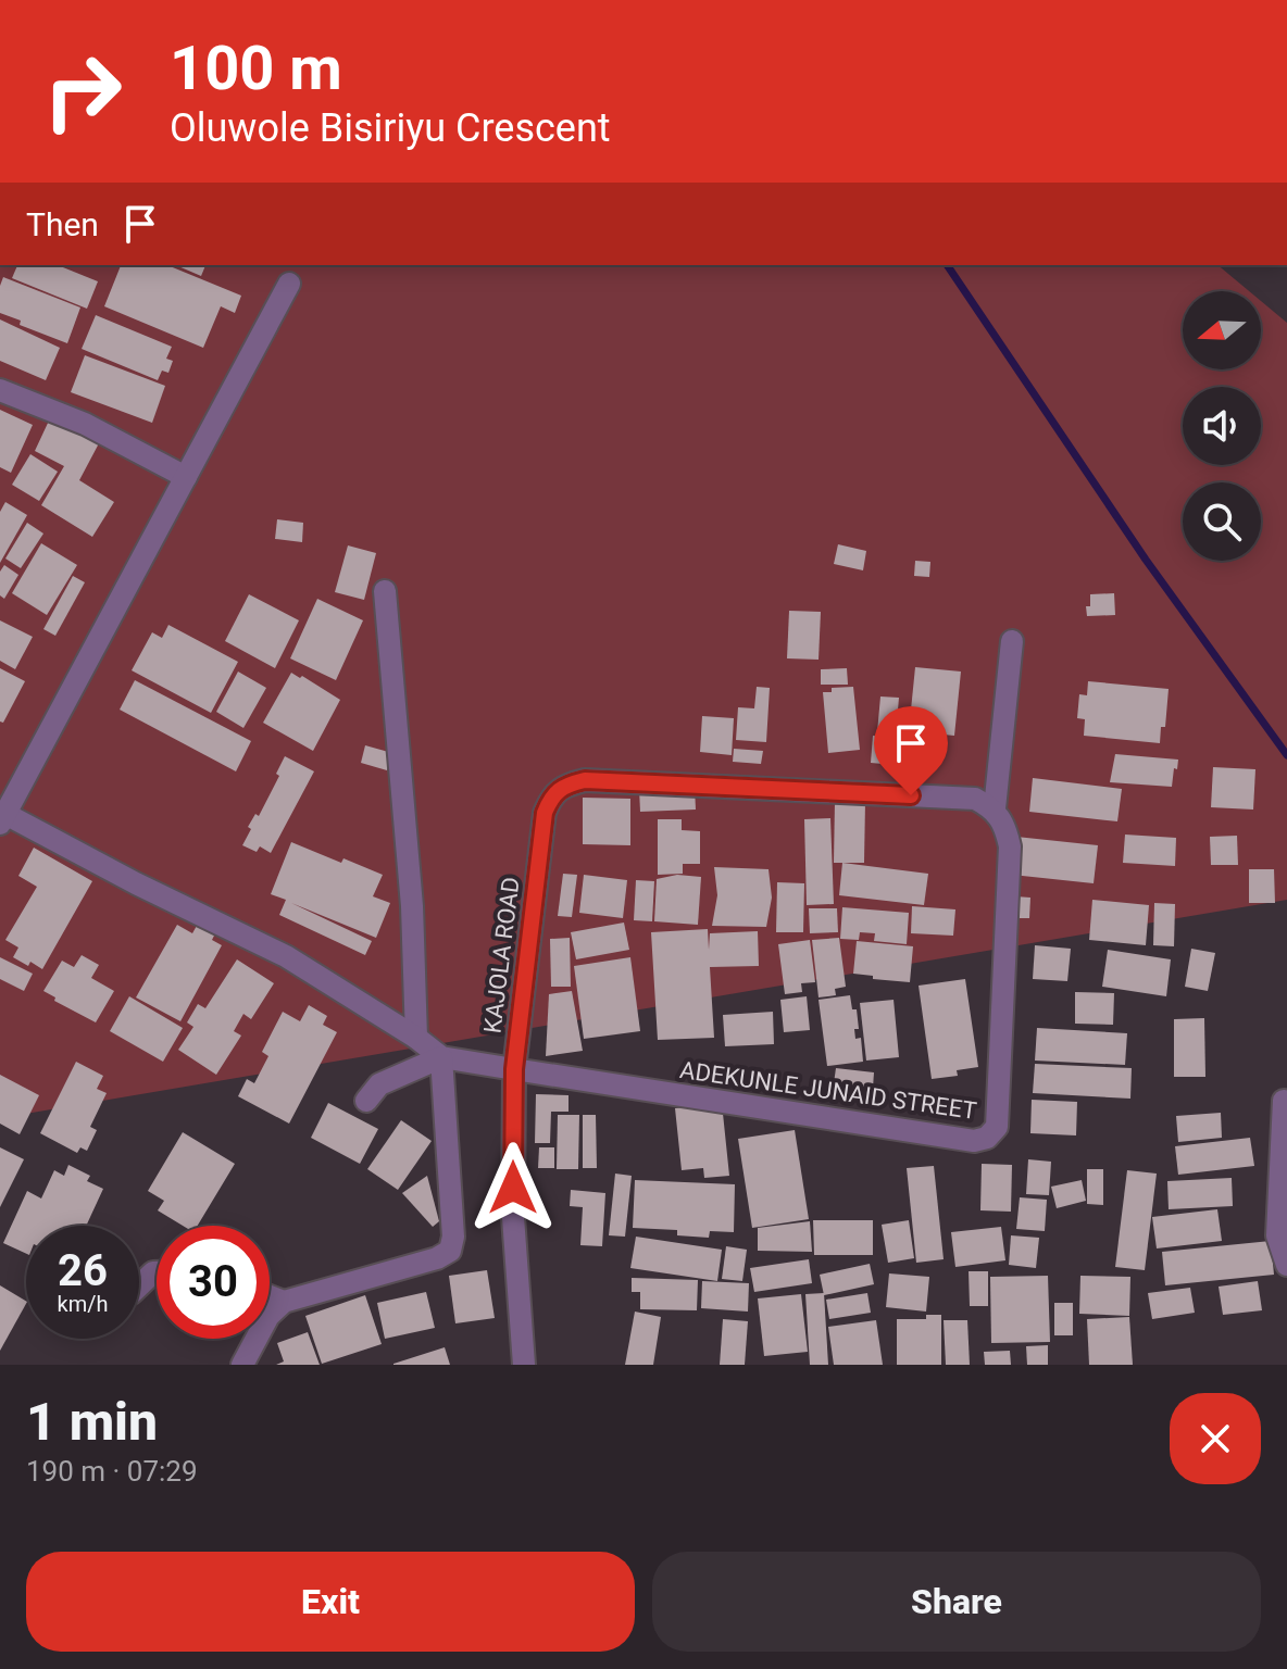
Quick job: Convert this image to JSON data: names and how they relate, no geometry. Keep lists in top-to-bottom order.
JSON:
{
  "streets": {
    "street": ["KAJOLA ROAD", "ADEKUNLE JUNAID STREET"]
  },
  "crossings": [
    ["KAJOLA ROAD", "ADEKUNLE JUNAID STREET"]
  ],
  "north": "left",
  "page": {
    "turn": ["100 m", "Oluwole Bisiriyu Crescent"],
    "then": "Then",
    "speed": "26 km/h",
    "limit": "30",
    "heading": ["1 min", "190 m · 07:29"],
    "buttons": ["Exit", "Share"]
  }
}
